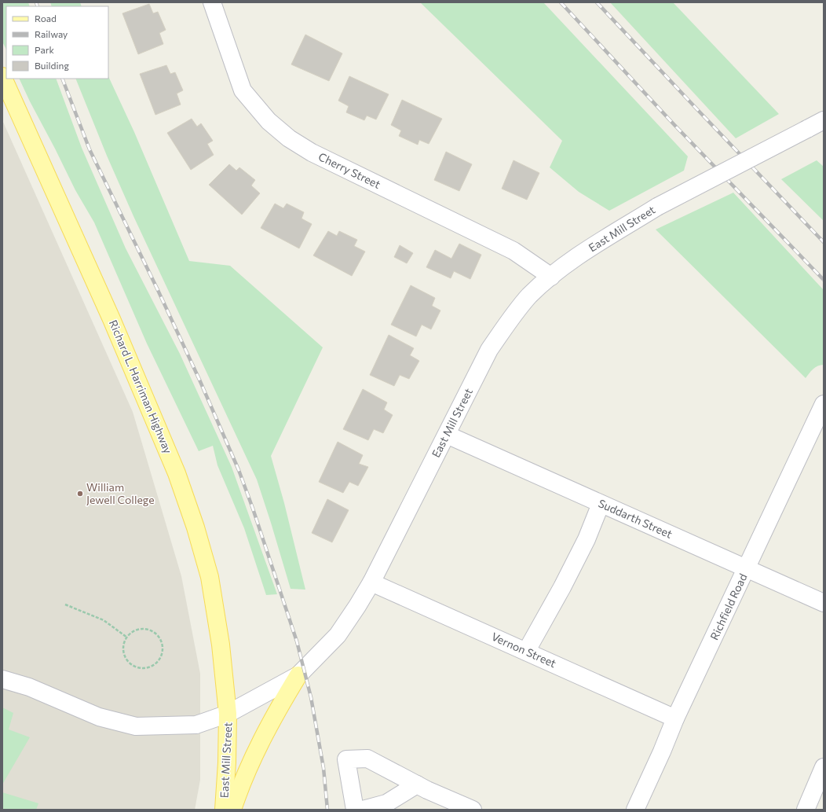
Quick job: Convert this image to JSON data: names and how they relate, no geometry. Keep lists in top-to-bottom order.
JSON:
{
  "streets": {
    "main road": ["East Mill Street", "Richard L. Harriman Highway"],
    "street": [
      "Cherry Street",
      "Suddarth Street",
      "Richfield Road",
      "Vernon Street"
    ]
  },
  "crossings": [
    ["Cherry Street", "East Mill Street"],
    ["East Mill Street", "Richard L. Harriman Highway"],
    ["East Mill Street", "Suddarth Street"],
    ["East Mill Street", "Vernon Street"],
    ["Suddarth Street", "Richfield Road"],
    ["Richfield Road", "Vernon Street"]
  ],
  "places": ["William Jewell College"],
  "legend": [
    "Road",
    "Railway",
    "Park",
    "Building"
  ]
}
